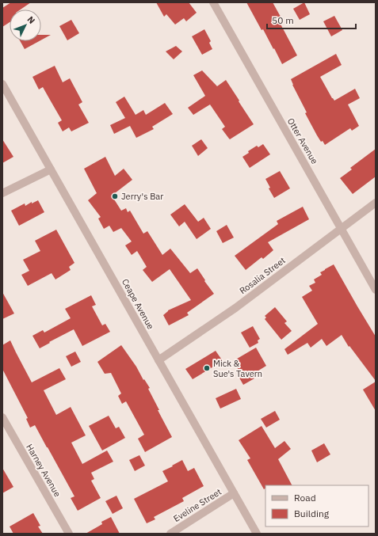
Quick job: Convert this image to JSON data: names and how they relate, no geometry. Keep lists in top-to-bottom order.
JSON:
{
  "streets": {
    "street": [
      "Otter Avenue",
      "Rosalia Street",
      "Ceape Avenue",
      "Harney Avenue",
      "Eveline Street"
    ]
  },
  "crossings": [
    ["Otter Avenue", "Rosalia Street"],
    ["Rosalia Street", "Ceape Avenue"],
    ["Ceape Avenue", "Eveline Street"]
  ],
  "places": ["Jerry's Bar", "Mick & Sue's Tavern"],
  "legend": ["Road", "Building"],
  "scale_bar": "50 m",
  "north": "top right"
}
